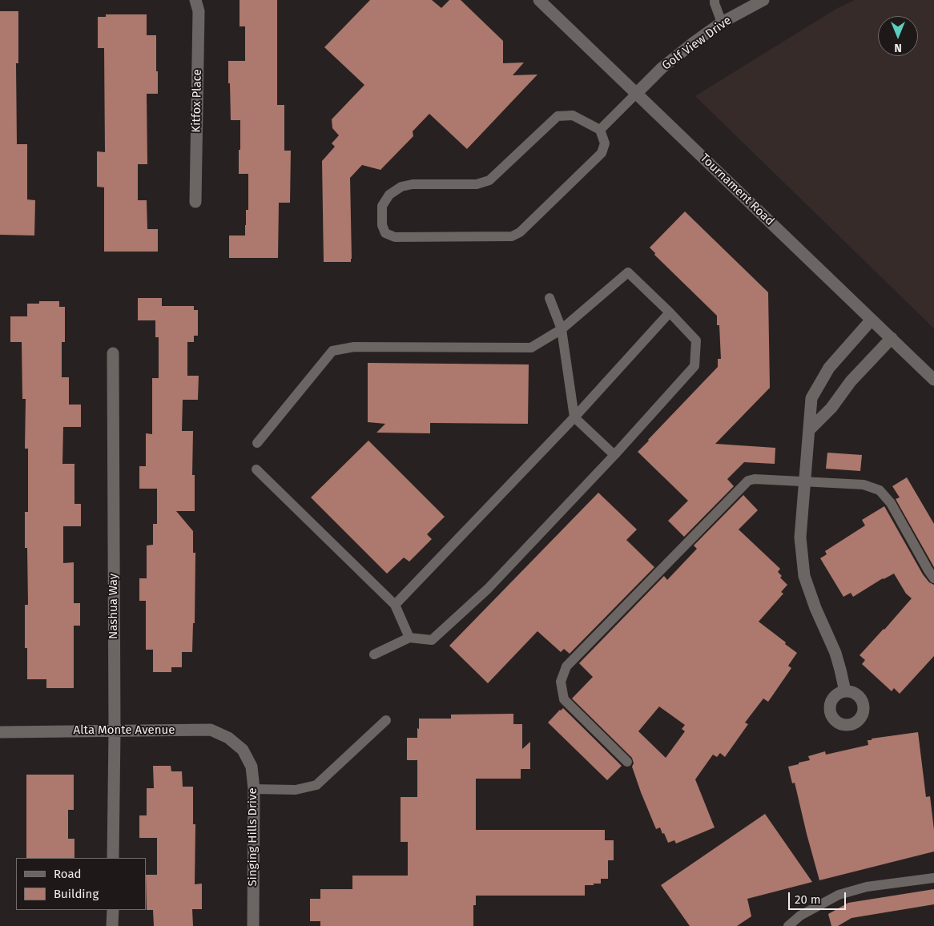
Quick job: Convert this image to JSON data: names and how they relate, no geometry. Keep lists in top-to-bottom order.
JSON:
{
  "streets": {
    "street": [
      "Golf View Drive",
      "Kitfox Place",
      "Tournament Road",
      "Nashua Way",
      "Alta Monte Avenue",
      "Singing Hills Drive"
    ]
  },
  "crossings": [
    ["Golf View Drive", "Tournament Road"],
    ["Nashua Way", "Alta Monte Avenue"],
    ["Alta Monte Avenue", "Singing Hills Drive"]
  ],
  "legend": ["Road", "Building"],
  "scale_bar": "20 m",
  "north": "bottom"
}
